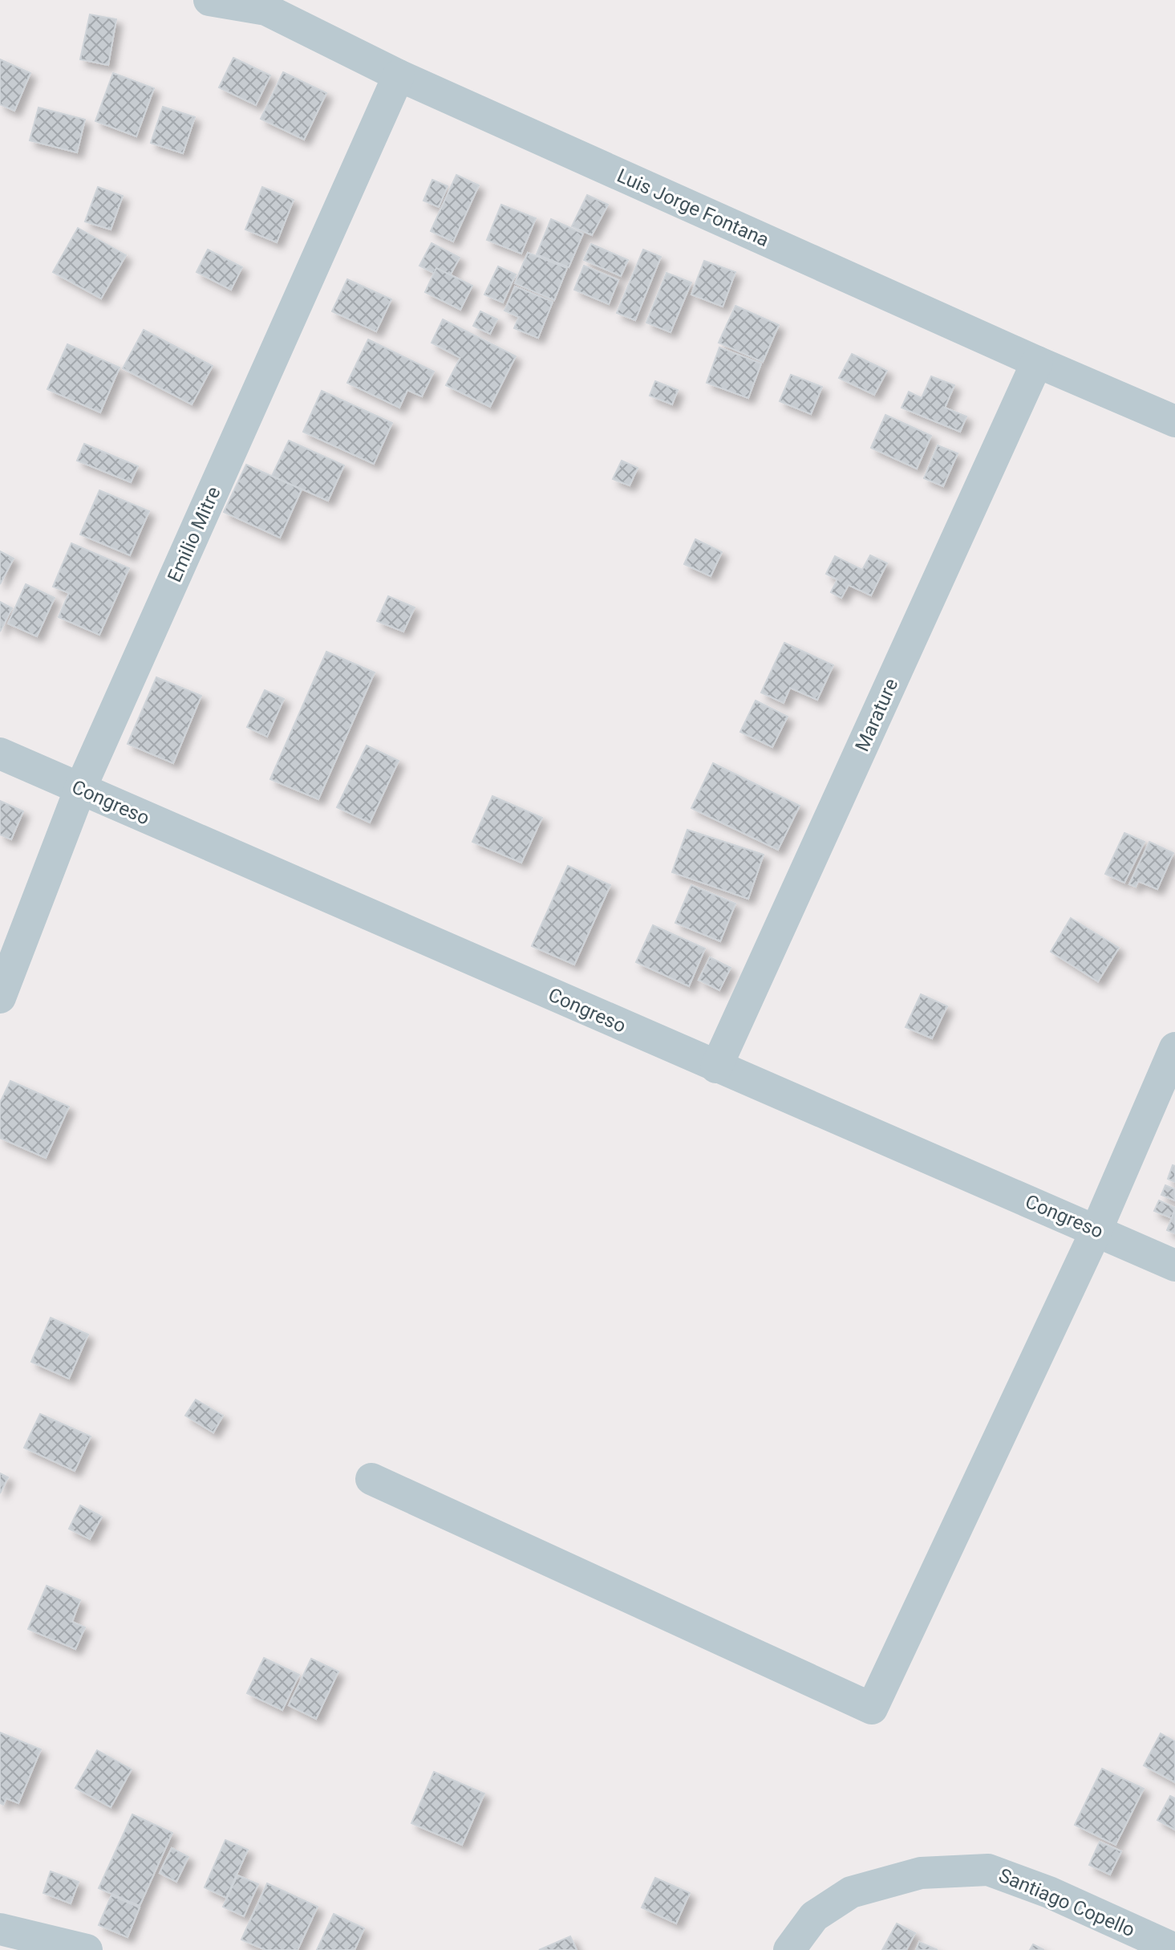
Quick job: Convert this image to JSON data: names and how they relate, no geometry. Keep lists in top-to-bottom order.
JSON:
{
  "streets": {
    "street": [
      "Luis Jorge Fontana",
      "Emilio Mitre",
      "Marature",
      "Congreso",
      "Santiago Copello"
    ]
  },
  "crossings": [
    ["Luis Jorge Fontana", "Emilio Mitre"],
    ["Luis Jorge Fontana", "Marature"],
    ["Emilio Mitre", "Congreso"],
    ["Marature", "Congreso"]
  ]
}
